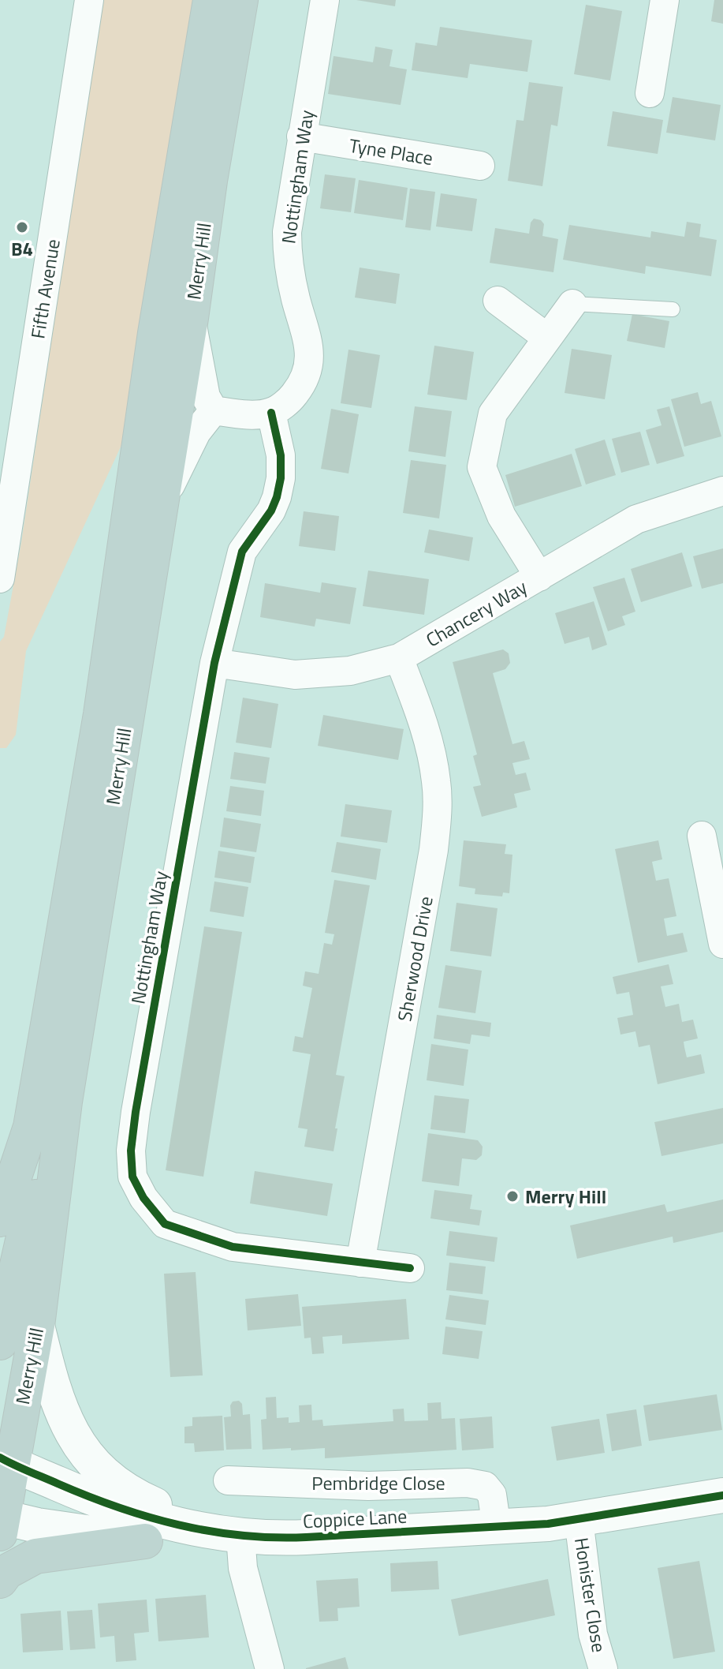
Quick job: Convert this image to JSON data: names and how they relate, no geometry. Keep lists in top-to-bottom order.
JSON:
{
  "streets": {
    "highway": ["Merry Hill"],
    "street": [
      "Tyne Place",
      "Nottingham Way",
      "Fifth Avenue",
      "Chancery Way",
      "Sherwood Drive",
      "Pembridge Close",
      "Coppice Lane",
      "Honister Close"
    ]
  },
  "crossings": [
    ["Tyne Place", "Nottingham Way"],
    ["Nottingham Way", "Chancery Way"],
    ["Nottingham Way", "Sherwood Drive"],
    ["Merry Hill", "Coppice Lane"],
    ["Chancery Way", "Sherwood Drive"],
    ["Pembridge Close", "Coppice Lane"],
    ["Coppice Lane", "Honister Close"]
  ],
  "places": ["B4", "Merry Hill"]
}
